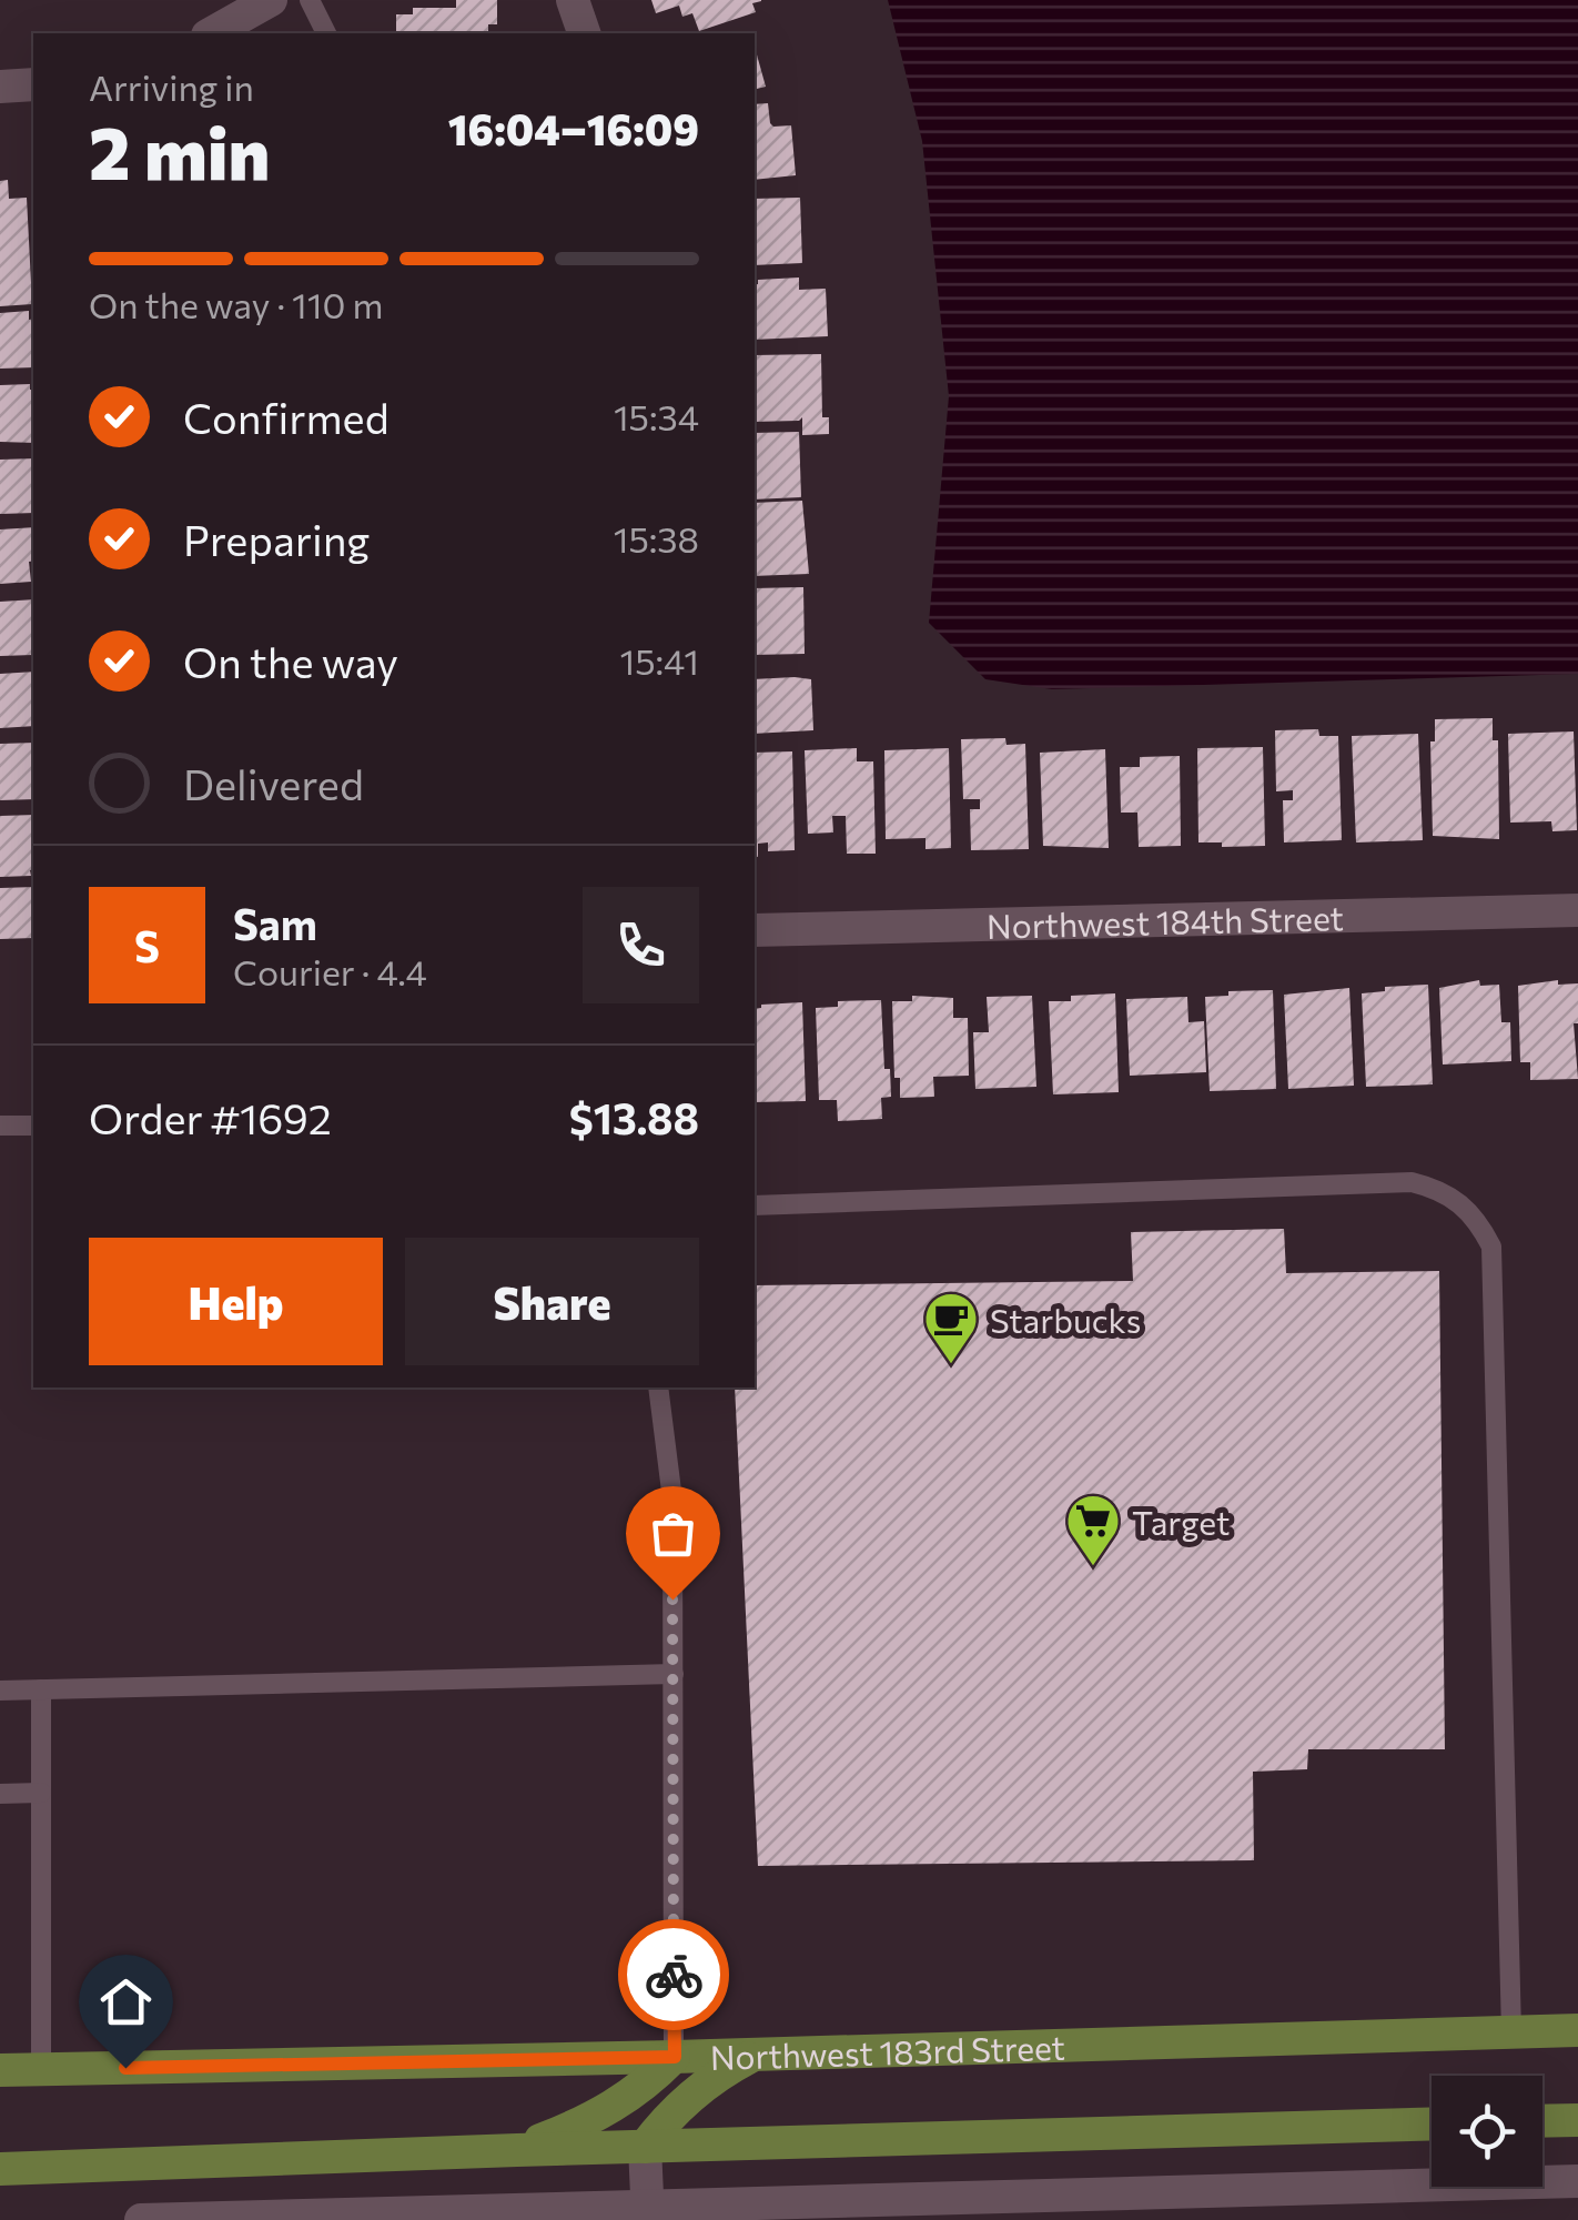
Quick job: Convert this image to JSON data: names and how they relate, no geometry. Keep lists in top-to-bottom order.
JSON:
{
  "streets": {
    "main road": ["Northwest 183rd Street"],
    "street": ["Northwest 184th Street"]
  },
  "places": {
    "cafe": ["Starbucks"],
    "supermarket": ["Target"]
  },
  "page": {
    "heading": ["2 min", "Arriving in", "16:04–16:09"],
    "panel": [
      "Sam",
      "Courier · 4.4",
      "Order #1692",
      "$13.88"
    ],
    "bar": "On the way · 110 m",
    "list": [
      ["Confirmed", "15:34"],
      ["Preparing", "15:38"],
      ["On the way", "15:41"],
      "Delivered"
    ],
    "round": "S",
    "buttons": ["Help", "Share"]
  }
}
